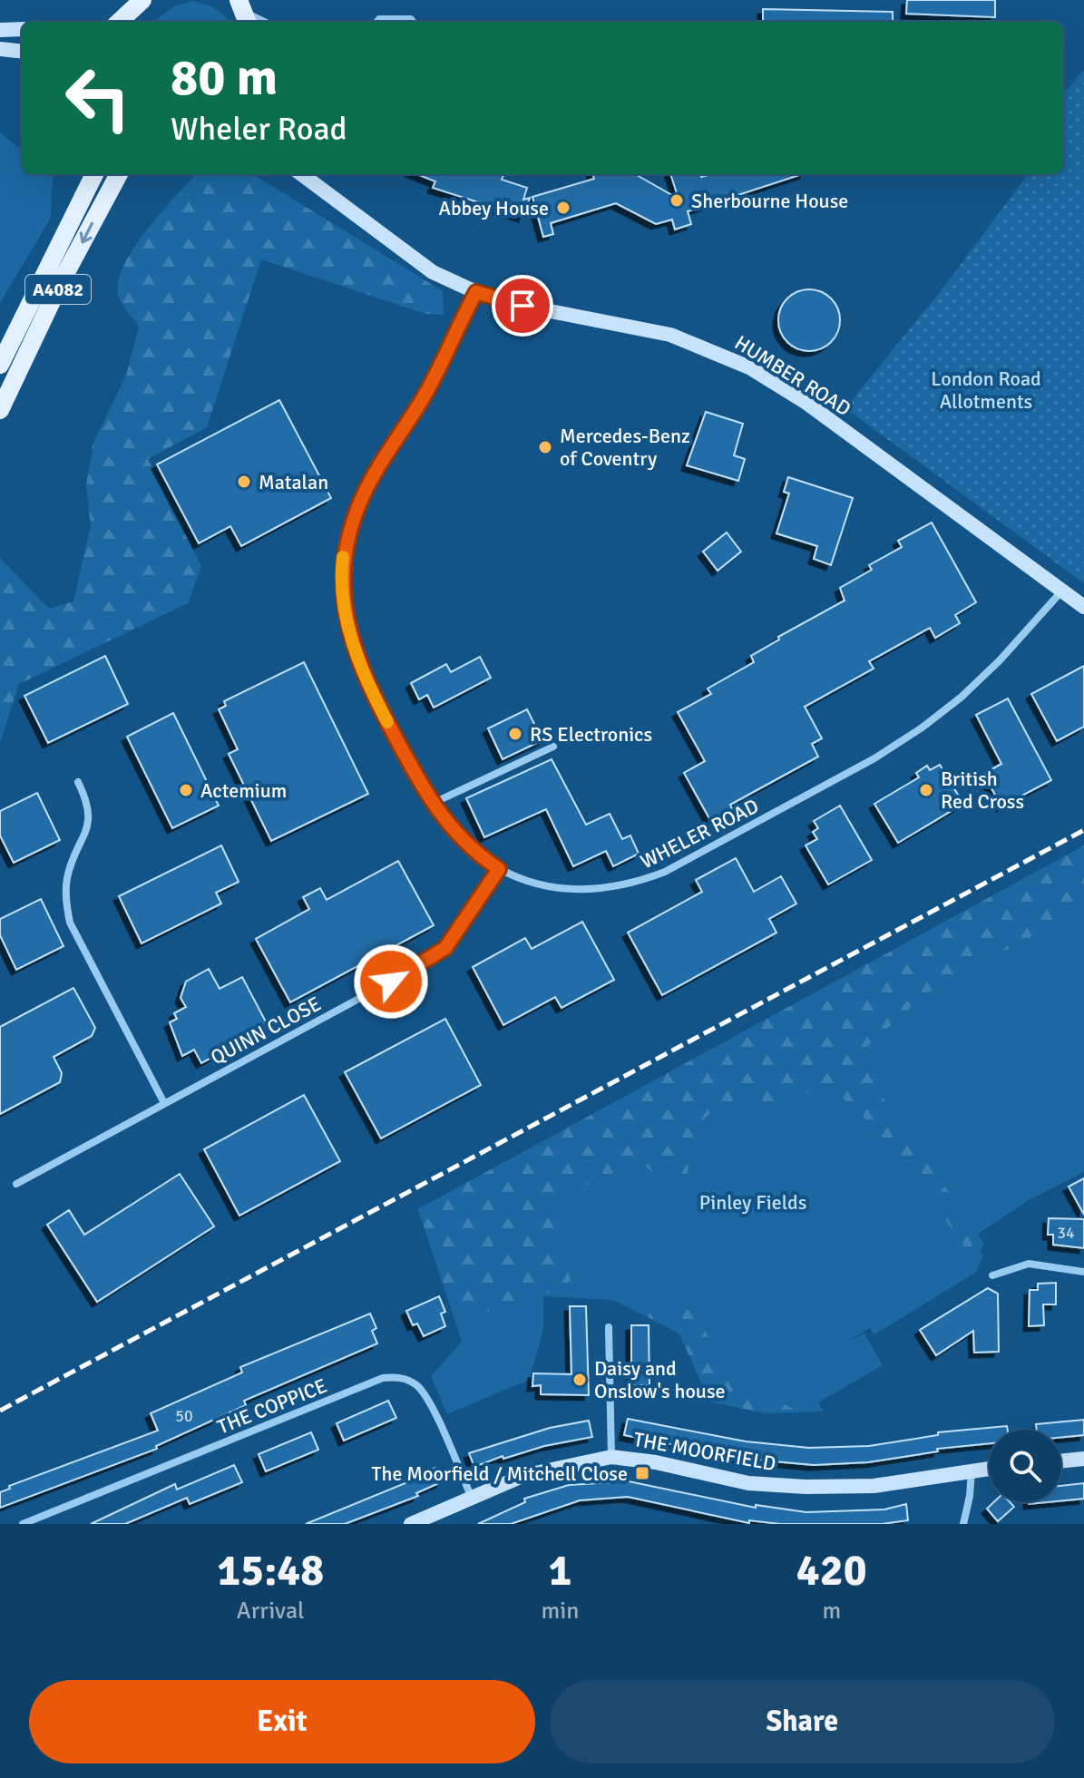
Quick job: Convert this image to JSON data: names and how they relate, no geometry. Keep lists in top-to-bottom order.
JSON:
{
  "streets": {
    "main road": ["A4082", "HUMBER ROAD", "THE MOORFIELD"],
    "street": ["WHELER ROAD", "QUINN CLOSE", "THE COPPICE"]
  },
  "crossings": [
    ["HUMBER ROAD", "WHELER ROAD"],
    ["WHELER ROAD", "QUINN CLOSE"],
    ["THE COPPICE", "THE MOORFIELD"]
  ],
  "parks": ["London Road Allotments", "Pinley Fields"],
  "places": {
    "other": [
      "Sherbourne House",
      "Abbey House",
      "Mercedes-Benz of Coventry",
      "Matalan",
      "RS Electronics",
      "Actemium",
      "British Red Cross",
      "Daisy and Onslow's house"
    ],
    "transit": ["The Moorfield / Mitchell Close"]
  },
  "house_numbers": ["34", "50"],
  "page": {
    "turn": ["80 m", "Wheler Road"],
    "eta": [
      "15:48",
      "Arrival",
      "1",
      "min",
      "420",
      "m"
    ],
    "buttons": ["Exit", "Share"]
  }
}
